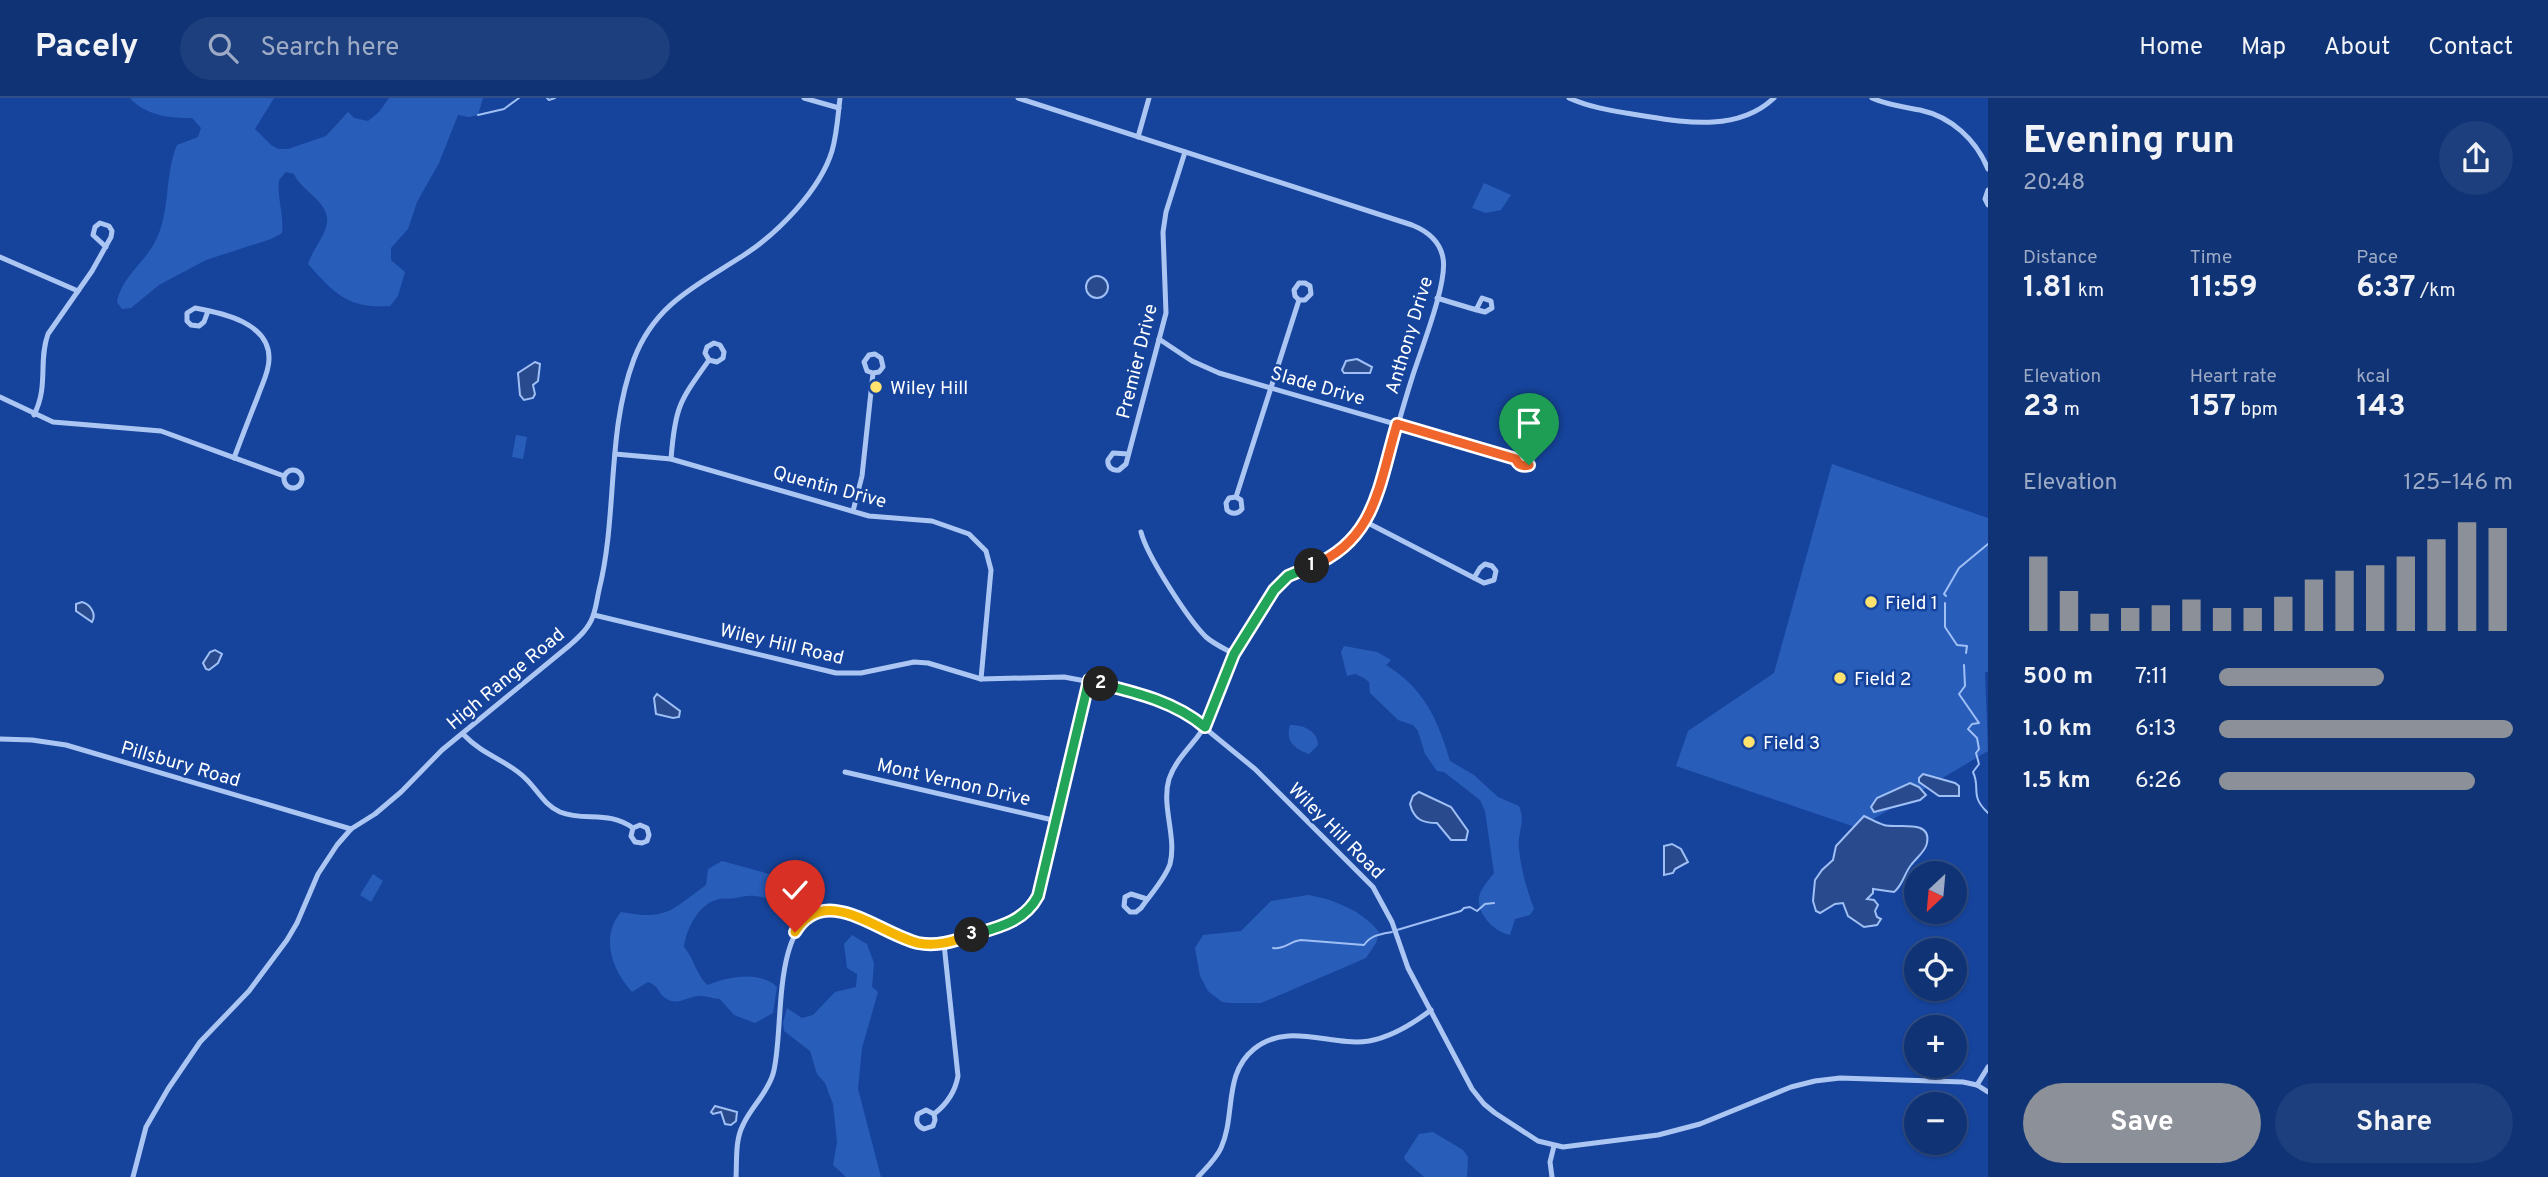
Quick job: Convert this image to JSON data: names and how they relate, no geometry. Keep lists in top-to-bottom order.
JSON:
{
  "streets": {
    "street": [
      "Anthony Drive",
      "Premier Drive",
      "Slade Drive",
      "Quentin Drive",
      "Wiley Hill Road",
      "High Range Road",
      "Pillsbury Road",
      "Mont Vernon Drive"
    ]
  },
  "crossings": [
    ["Anthony Drive", "Premier Drive"],
    ["Anthony Drive", "Slade Drive"],
    ["Anthony Drive", "Wiley Hill Road"],
    ["Premier Drive", "Slade Drive"],
    ["Quentin Drive", "Wiley Hill Road"],
    ["Quentin Drive", "High Range Road"],
    ["Wiley Hill Road", "High Range Road"],
    ["High Range Road", "Pillsbury Road"]
  ],
  "places": [
    "Wiley Hill",
    "Field 1",
    "Field 2",
    "Field 3"
  ],
  "north": "bottom left",
  "page": {
    "header": "Pacely",
    "search": "Search here",
    "nav": [
      "Home",
      "Map",
      "About",
      "Contact"
    ],
    "heading": ["Evening run", "20:48"],
    "stats": [
      ["Distance", "1.81 km"],
      ["Time", "11:59"],
      ["Pace", "6:37 /km"],
      ["Elevation", "23 m"],
      ["Heart rate", "157 bpm"],
      ["kcal", "143"]
    ],
    "chart": ["Elevation", "125–146 m"],
    "pins": ["1", "2", "3"],
    "list": [
      {
        "name": "500 m",
        "note": "7:11"
      },
      {
        "name": "1.0 km",
        "note": "6:13"
      },
      {
        "name": "1.5 km",
        "note": "6:26"
      }
    ],
    "map_buttons": ["+", "−"],
    "buttons": ["Save", "Share"]
  }
}
